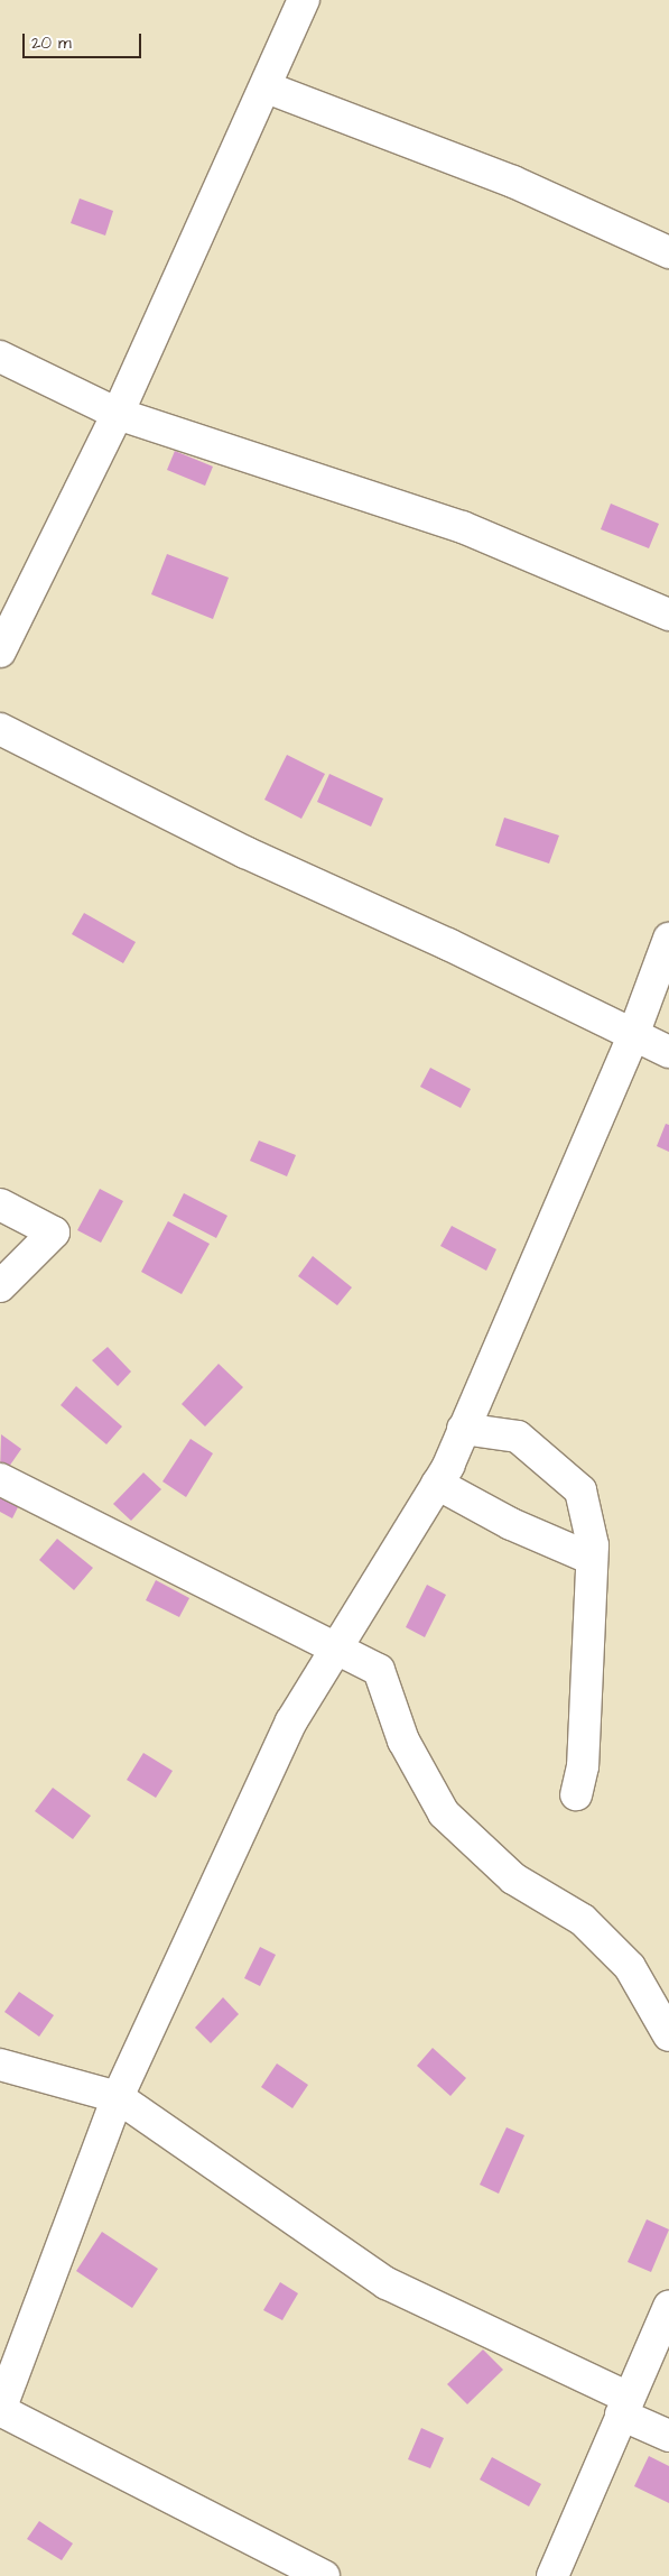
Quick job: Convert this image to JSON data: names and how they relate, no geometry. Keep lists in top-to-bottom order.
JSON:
{
  "scale_bar": "20 m"
}
